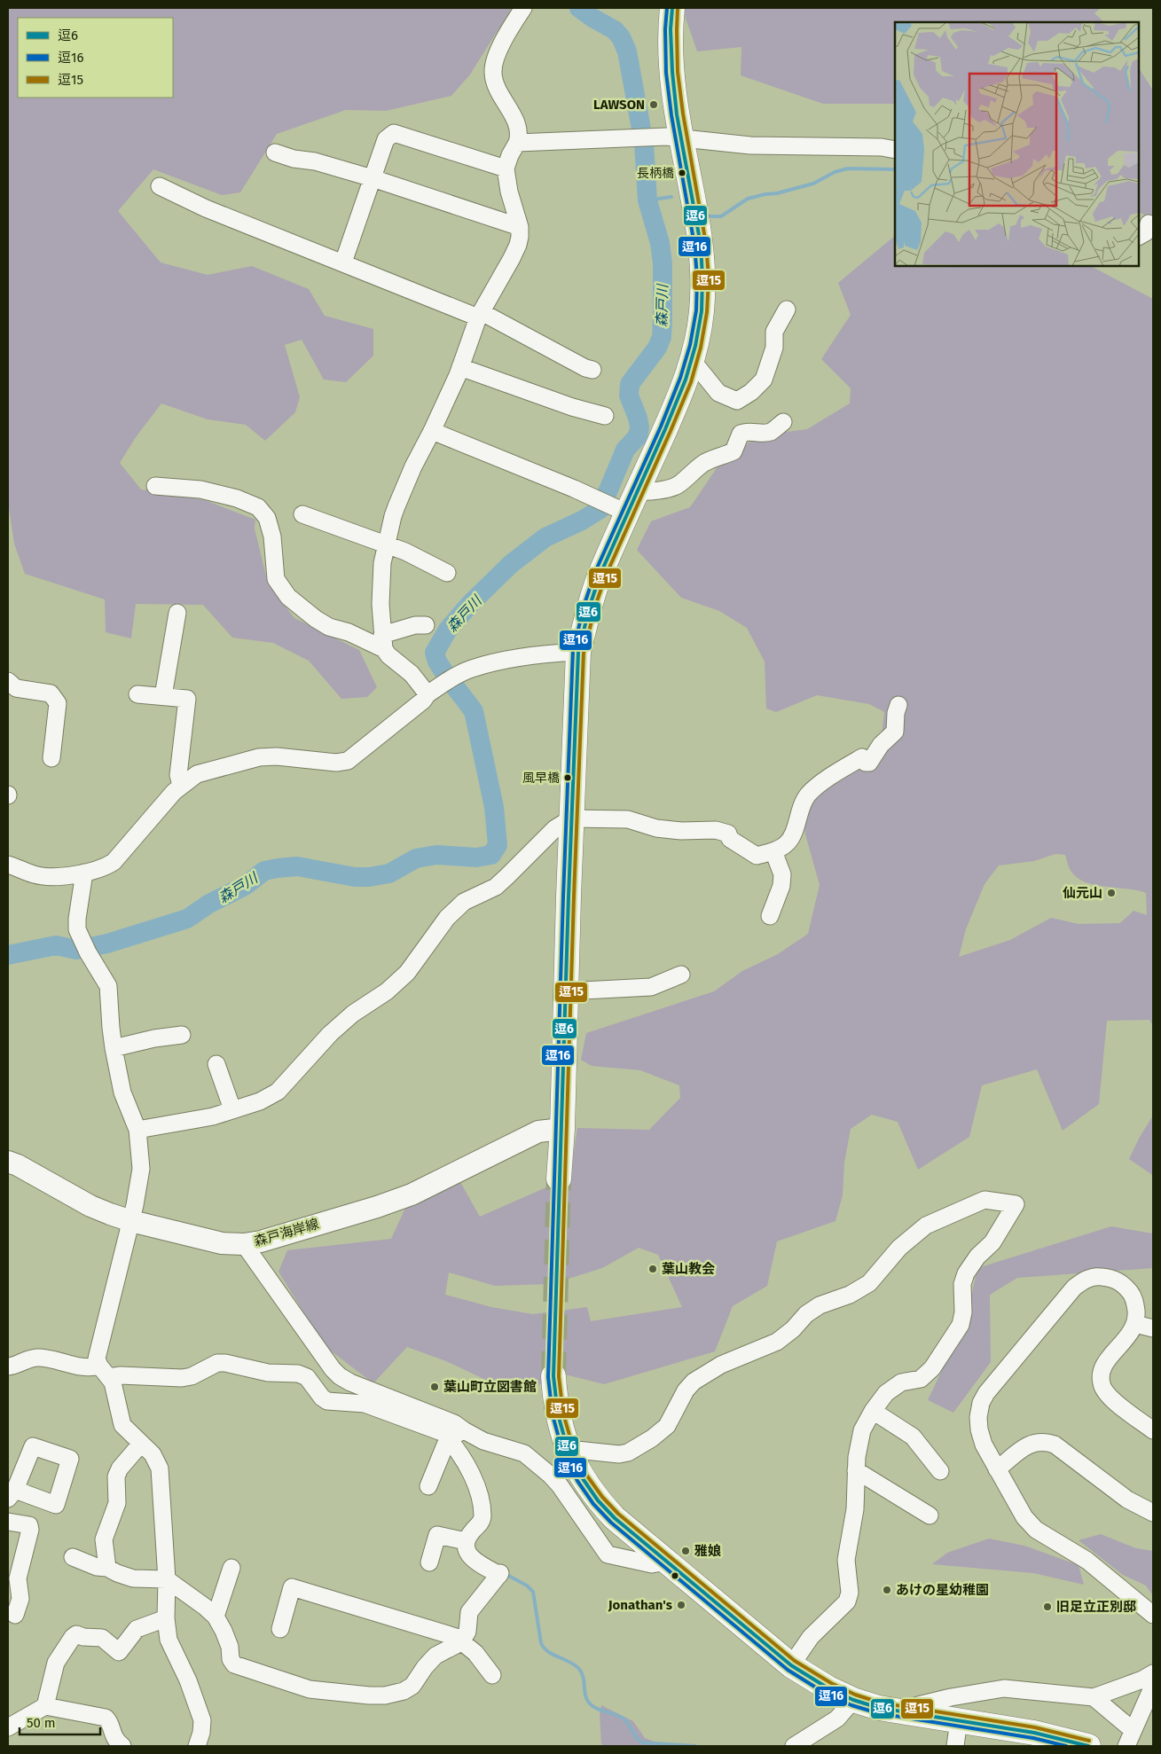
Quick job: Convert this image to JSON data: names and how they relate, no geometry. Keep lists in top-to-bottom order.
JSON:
{
  "streets": {
    "main road": ["森戸海岸線"]
  },
  "water": ["森戸川"],
  "places": [
    "LAWSON",
    "長柄橋",
    "風早橋",
    "仙元山",
    "葉山教会",
    "葉山町立図書館",
    "雅娘",
    "あけの星幼稚園",
    "Jonathan's",
    "旧足立正別邸"
  ],
  "lines": ["transit line 逗6", "transit line 逗16", "transit line 逗15"],
  "legend": ["逗6", "逗16", "逗15"],
  "scale_bar": "50 m"
}
